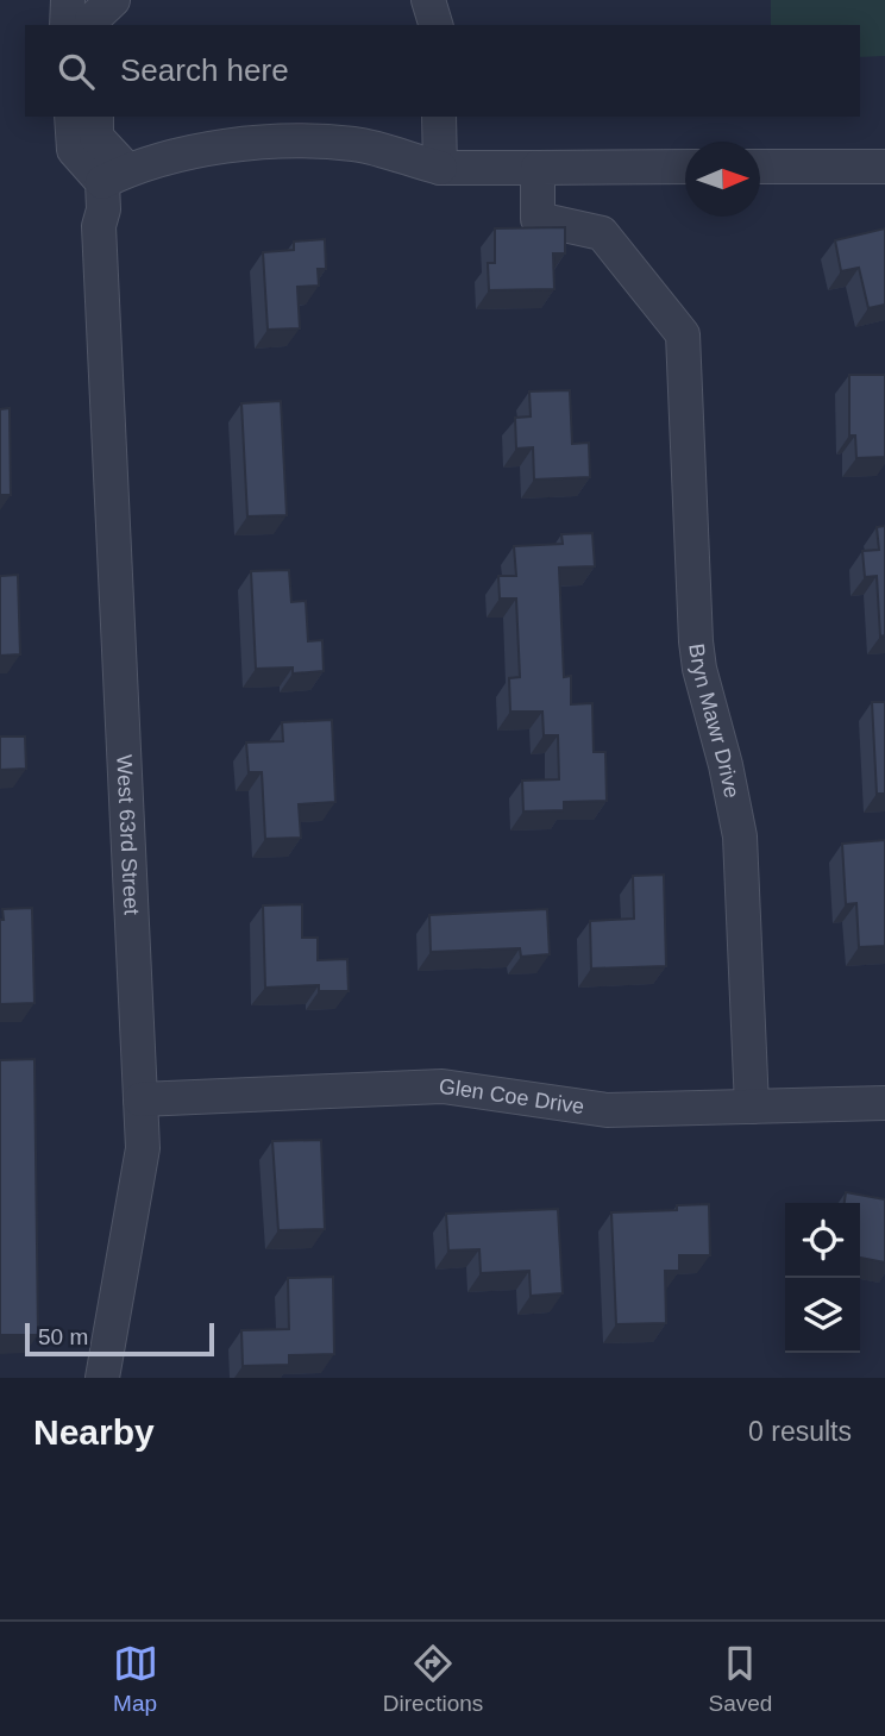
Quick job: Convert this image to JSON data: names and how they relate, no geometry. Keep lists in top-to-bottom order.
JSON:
{
  "streets": {
    "street": ["Bryn Mawr Drive", "West 63rd Street", "Glen Coe Drive"]
  },
  "crossings": [
    ["Bryn Mawr Drive", "Glen Coe Drive"],
    ["West 63rd Street", "Glen Coe Drive"]
  ],
  "scale_bar": "50 m",
  "north": "right",
  "page": {
    "search": "Search here",
    "scale": "50 m",
    "heading": ["Nearby", "0 results"],
    "nav": ["Map", "Directions", "Saved"]
  }
}
